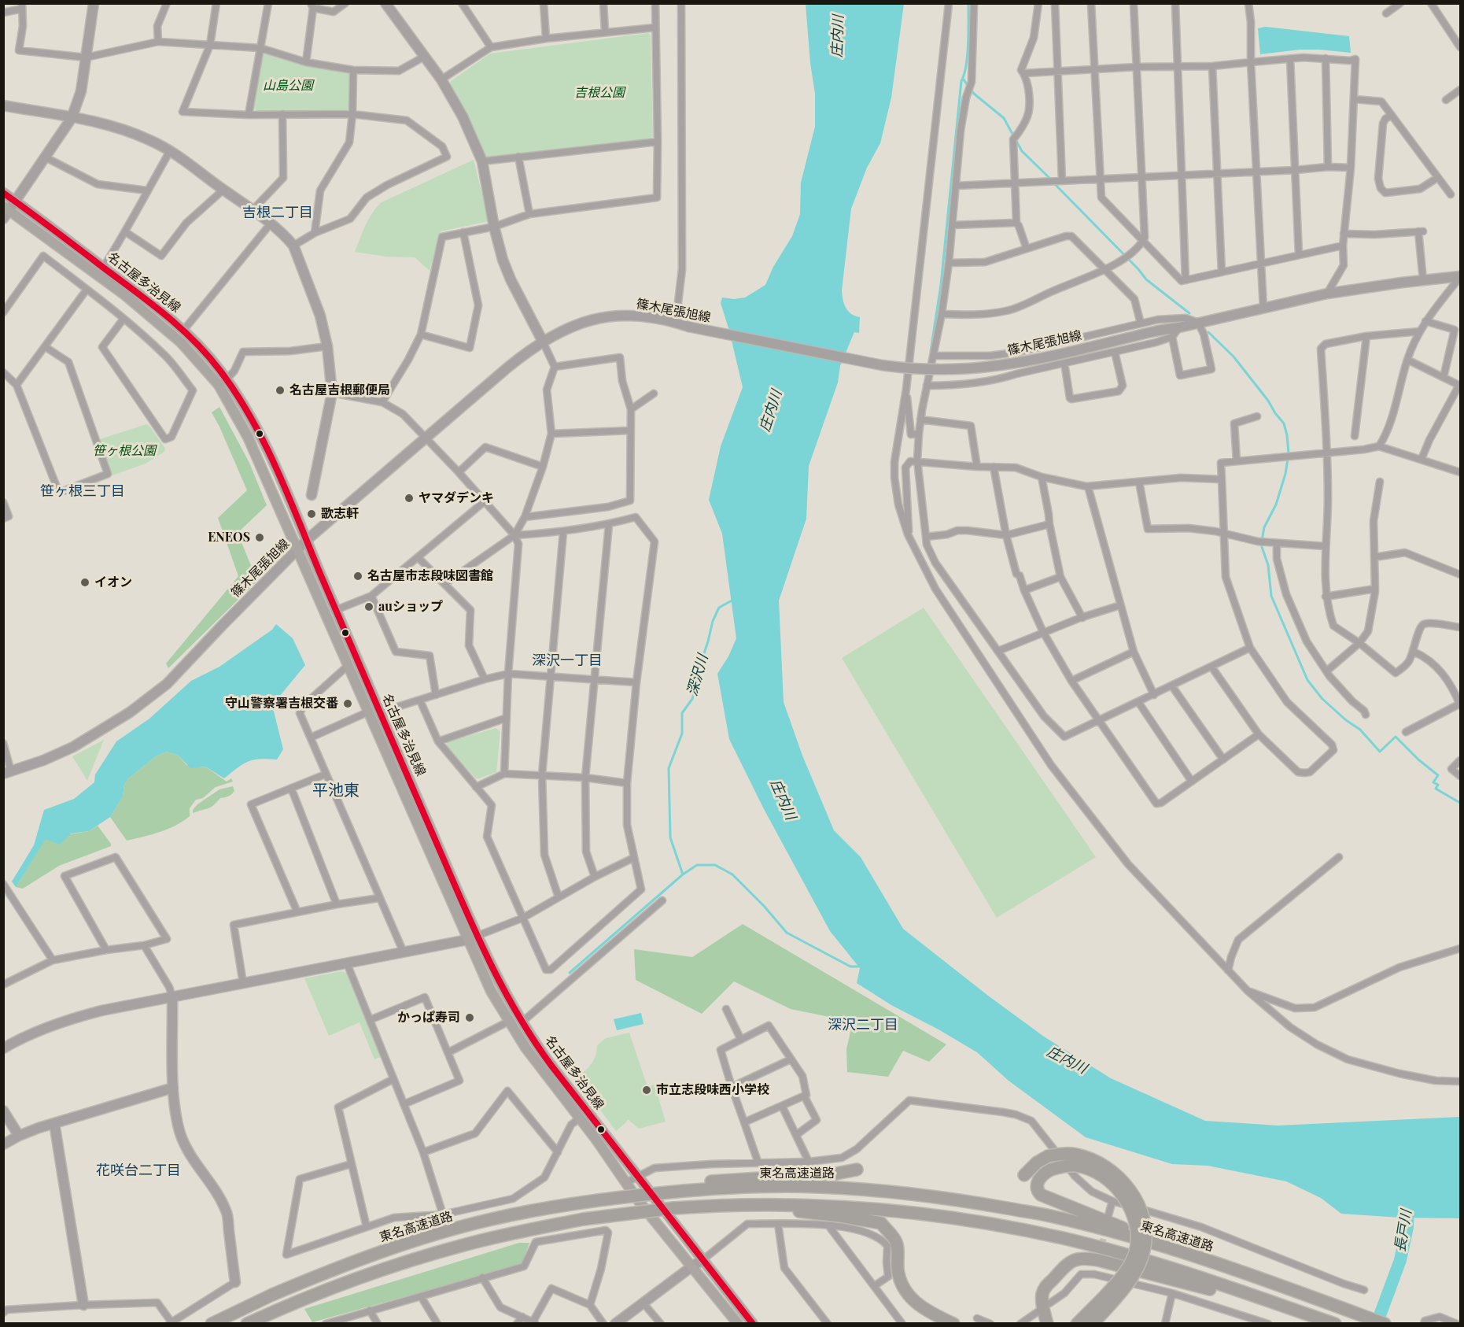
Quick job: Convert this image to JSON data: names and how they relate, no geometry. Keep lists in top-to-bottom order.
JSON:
{
  "streets": {
    "highway": ["東名高速道路"],
    "main road": ["名古屋多治見線"],
    "street": ["篠木尾張旭線"]
  },
  "crossings": [
    ["名古屋多治見線", "篠木尾張旭線"]
  ],
  "districts": [
    "吉根二丁目",
    "笹ヶ根三丁目",
    "深沢一丁目",
    "平池東",
    "深沢二丁目",
    "花咲台二丁目"
  ],
  "water": ["庄内川", "深沢川", "長戸川"],
  "parks": ["山島公園", "吉根公園", "笹ヶ根公園"],
  "places": [
    "名古屋吉根郵便局",
    "ヤマダデンキ",
    "歌志軒",
    "ENEOS",
    "名古屋市志段味図書館",
    "イオン",
    "auショップ",
    "守山警察署吉根交番",
    "かっぱ寿司",
    "市立志段味西小学校"
  ]
}
